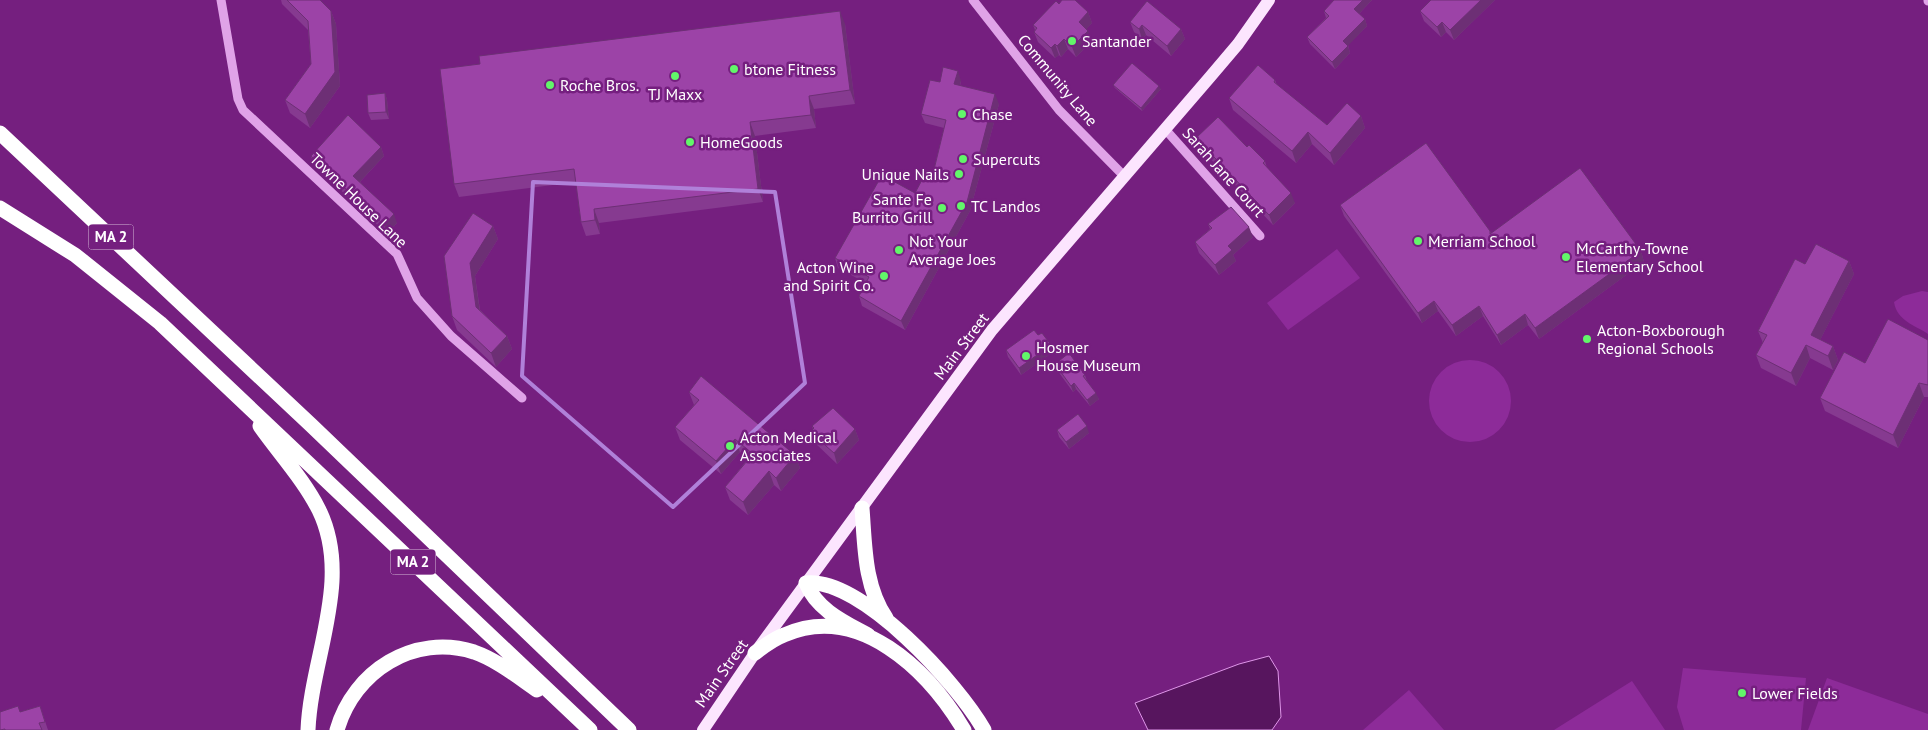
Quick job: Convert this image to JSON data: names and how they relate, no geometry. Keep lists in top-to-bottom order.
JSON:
{
  "streets": {
    "highway": ["MA 2"],
    "main road": ["Main Street"],
    "street": ["Community Lane", "Sarah Jane Court", "Towne House Lane"]
  },
  "crossings": [
    ["Community Lane", "Main Street"],
    ["Sarah Jane Court", "Main Street"]
  ],
  "places": [
    "Santander",
    "btone Fitness",
    "TJ Maxx",
    "Roche Bros.",
    "Chase",
    "HomeGoods",
    "Supercuts",
    "Unique Nails",
    "TC Landos",
    "Sante Fe Burrito Grill",
    "Merriam School",
    "Not Your Average Joes",
    "McCarthy-Towne Elementary School",
    "Acton Wine and Spirit Co.",
    "Acton-Boxborough Regional Schools",
    "Hosmer House Museum",
    "Acton Medical Associates",
    "Lower Fields"
  ]
}
